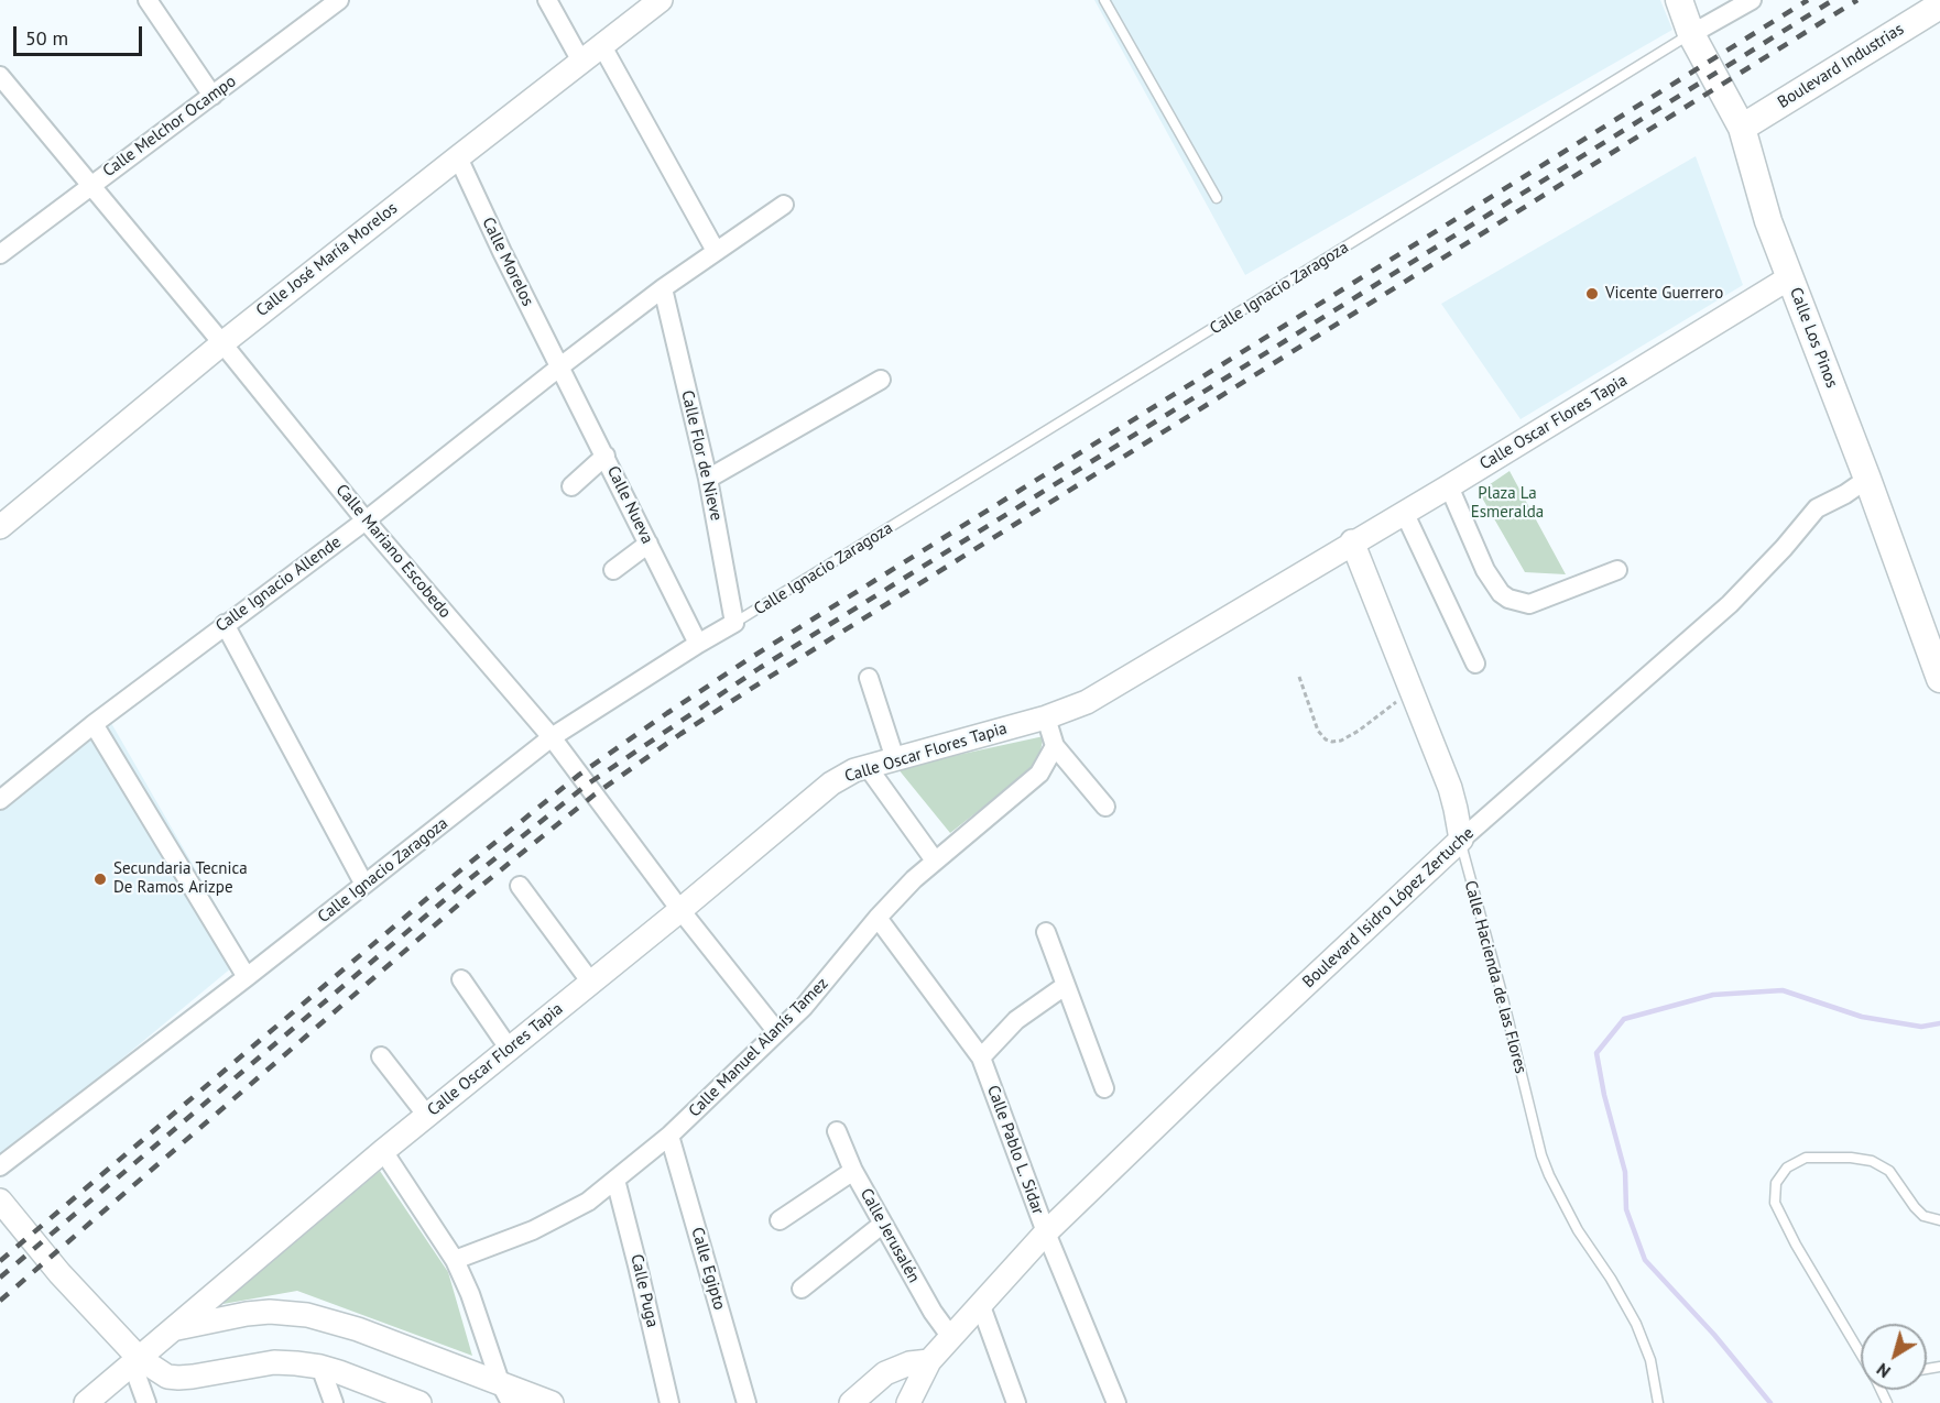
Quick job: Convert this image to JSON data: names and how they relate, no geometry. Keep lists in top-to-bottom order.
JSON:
{
  "streets": {
    "main road": ["Boulevard Industrias", "Calle Los Pinos"],
    "street": [
      "Calle Melchor Ocampo",
      "Calle José María Morelos",
      "Calle Morelos",
      "Calle Ignacio Zaragoza",
      "Calle Oscar Flores Tapia",
      "Calle Flor de Nieve",
      "Calle Nueva",
      "Calle Mariano Escobedo",
      "Calle Ignacio Allende",
      "Boulevard Isidro López Zertuche",
      "Calle Hacienda de las Flores",
      "Calle Manuel Alanís Tamez",
      "Calle Pablo L. Sidar",
      "Calle Jerusalén",
      "Calle Egipto",
      "Calle Puga"
    ]
  },
  "crossings": [
    ["Boulevard Industrias", "Calle Los Pinos"],
    ["Calle Melchor Ocampo", "Calle Mariano Escobedo"],
    ["Calle José María Morelos", "Calle Morelos"],
    ["Calle José María Morelos", "Calle Mariano Escobedo"],
    ["Calle Morelos", "Calle Nueva"],
    ["Calle Morelos", "Calle Ignacio Allende"],
    ["Calle Ignacio Zaragoza", "Calle Los Pinos"],
    ["Calle Ignacio Zaragoza", "Calle Flor de Nieve"],
    ["Calle Ignacio Zaragoza", "Calle Nueva"],
    ["Calle Ignacio Zaragoza", "Calle Mariano Escobedo"],
    ["Calle Los Pinos", "Calle Oscar Flores Tapia"],
    ["Calle Los Pinos", "Boulevard Isidro López Zertuche"],
    ["Calle Oscar Flores Tapia", "Calle Mariano Escobedo"],
    ["Calle Oscar Flores Tapia", "Calle Hacienda de las Flores"],
    ["Calle Flor de Nieve", "Calle Ignacio Allende"],
    ["Calle Nueva", "Calle Ignacio Allende"],
    ["Calle Mariano Escobedo", "Calle Ignacio Allende"],
    ["Calle Mariano Escobedo", "Calle Manuel Alanís Tamez"],
    ["Boulevard Isidro López Zertuche", "Calle Hacienda de las Flores"],
    ["Boulevard Isidro López Zertuche", "Calle Pablo L. Sidar"],
    ["Boulevard Isidro López Zertuche", "Calle Jerusalén"],
    ["Calle Manuel Alanís Tamez", "Calle Pablo L. Sidar"],
    ["Calle Manuel Alanís Tamez", "Calle Egipto"],
    ["Calle Manuel Alanís Tamez", "Calle Puga"]
  ],
  "parks": ["Plaza La Esmeralda"],
  "places": ["Vicente Guerrero", "Secundaria Tecnica De Ramos Arizpe"],
  "scale_bar": "50 m",
  "north": "bottom left"
}
